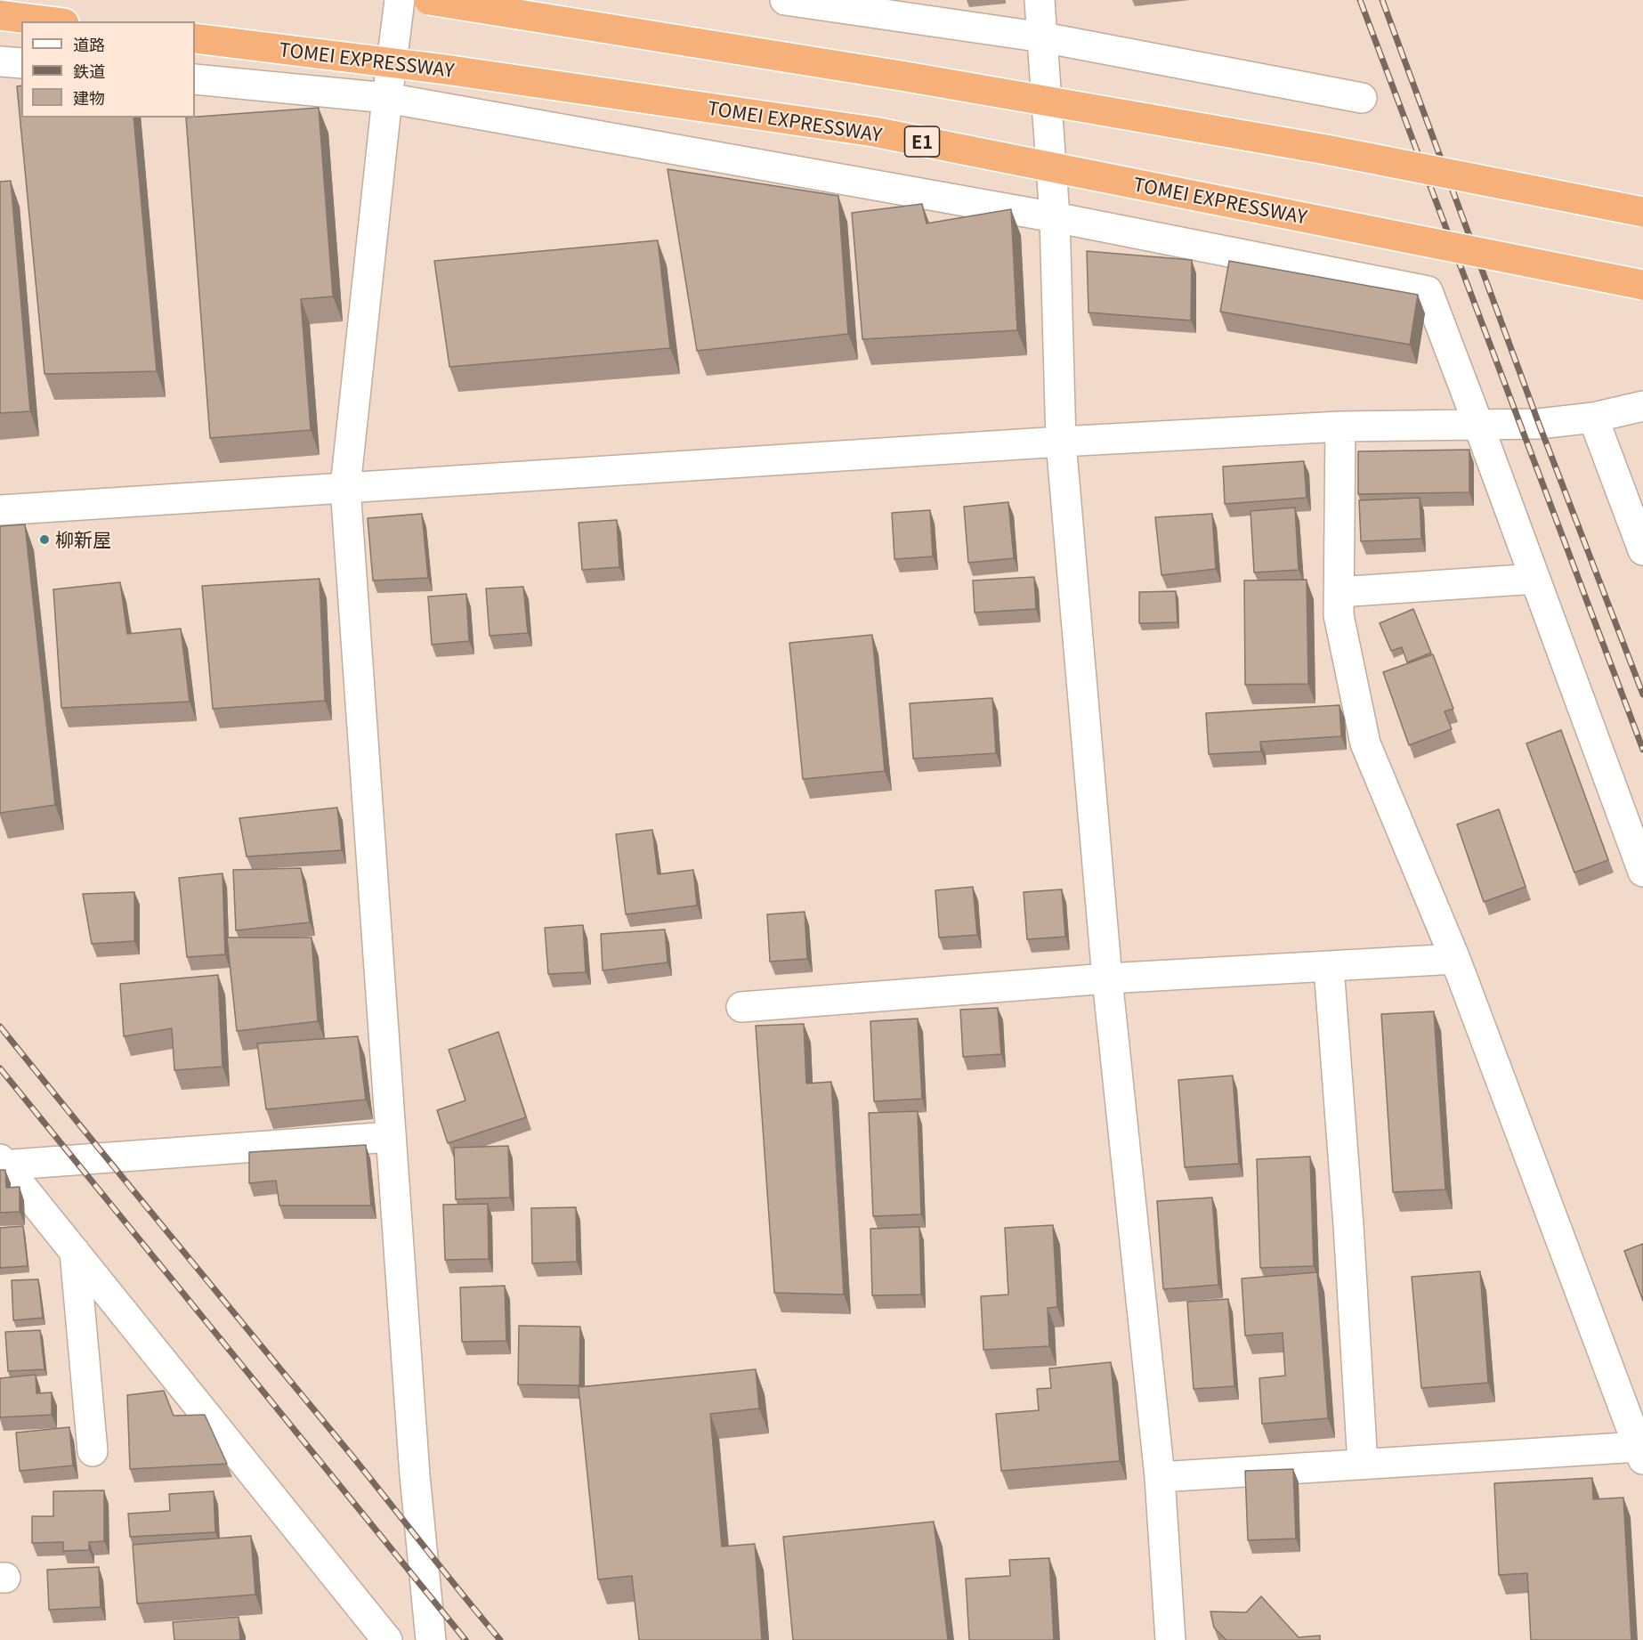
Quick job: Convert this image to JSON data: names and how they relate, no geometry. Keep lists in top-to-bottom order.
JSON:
{
  "streets": {
    "highway": ["TOMEI EXPRESSWAY", "E1"]
  },
  "places": ["柳新屋"],
  "legend": ["道路", "鉄道", "建物"]
}
